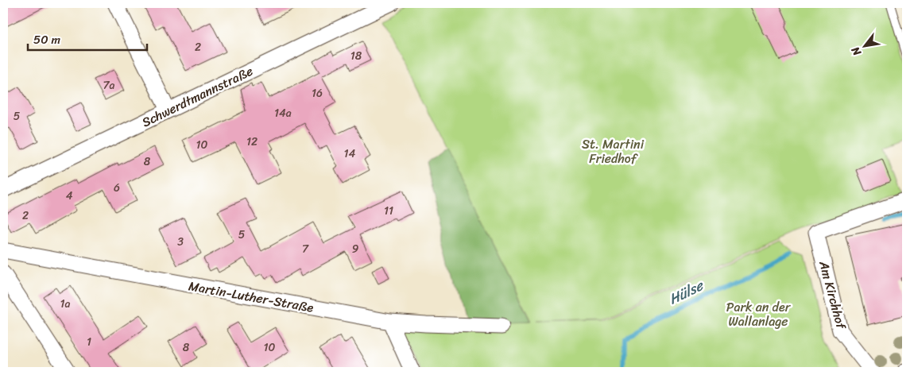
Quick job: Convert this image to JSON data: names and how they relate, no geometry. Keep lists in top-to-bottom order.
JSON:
{
  "streets": {
    "street": ["Schwerdtmannstraße", "Am Kirchhof", "Martin-Luther-Straße"]
  },
  "water": ["Hülse"],
  "parks": ["St. Martini Friedhof", "Park an der Wallanlage"],
  "house_numbers": [
    "2",
    "18",
    "7a",
    "16",
    "14a",
    "5",
    "12",
    "10",
    "14",
    "8",
    "6",
    "4",
    "11",
    "2",
    "5",
    "3",
    "7",
    "9",
    "1a",
    "1",
    "8",
    "10"
  ],
  "scale_bar": "50 m",
  "north": "bottom left"
}
